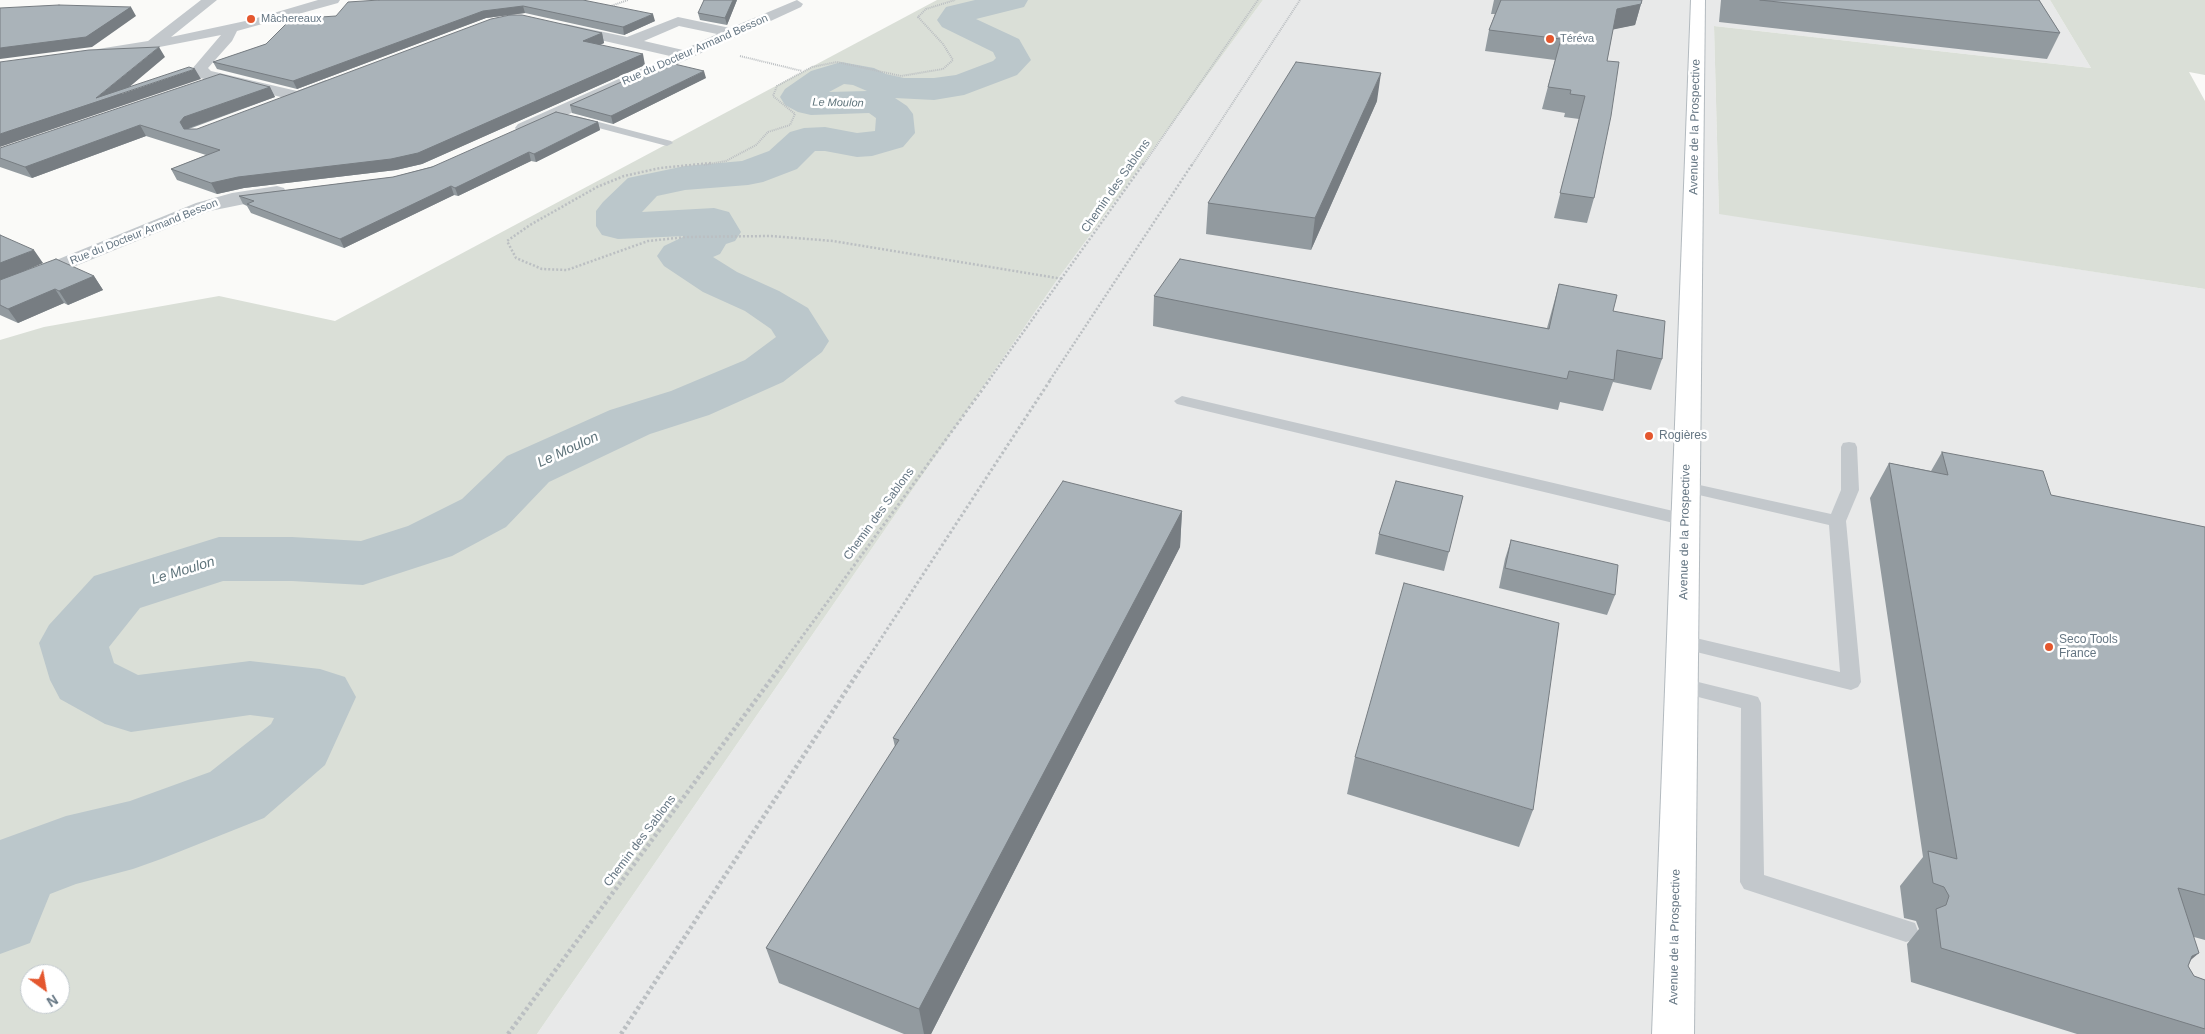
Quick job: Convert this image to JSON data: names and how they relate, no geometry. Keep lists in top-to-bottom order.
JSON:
{
  "streets": {
    "main road": ["Avenue de la Prospective"],
    "street": ["Rue du Docteur Armand Besson"],
    "path": ["Chemin des Sablons"]
  },
  "water": ["Le Moulon"],
  "places": [
    "Mâchereaux",
    "Téréva",
    "Rogières",
    "Seco Tools France"
  ],
  "north": "bottom right"
}
